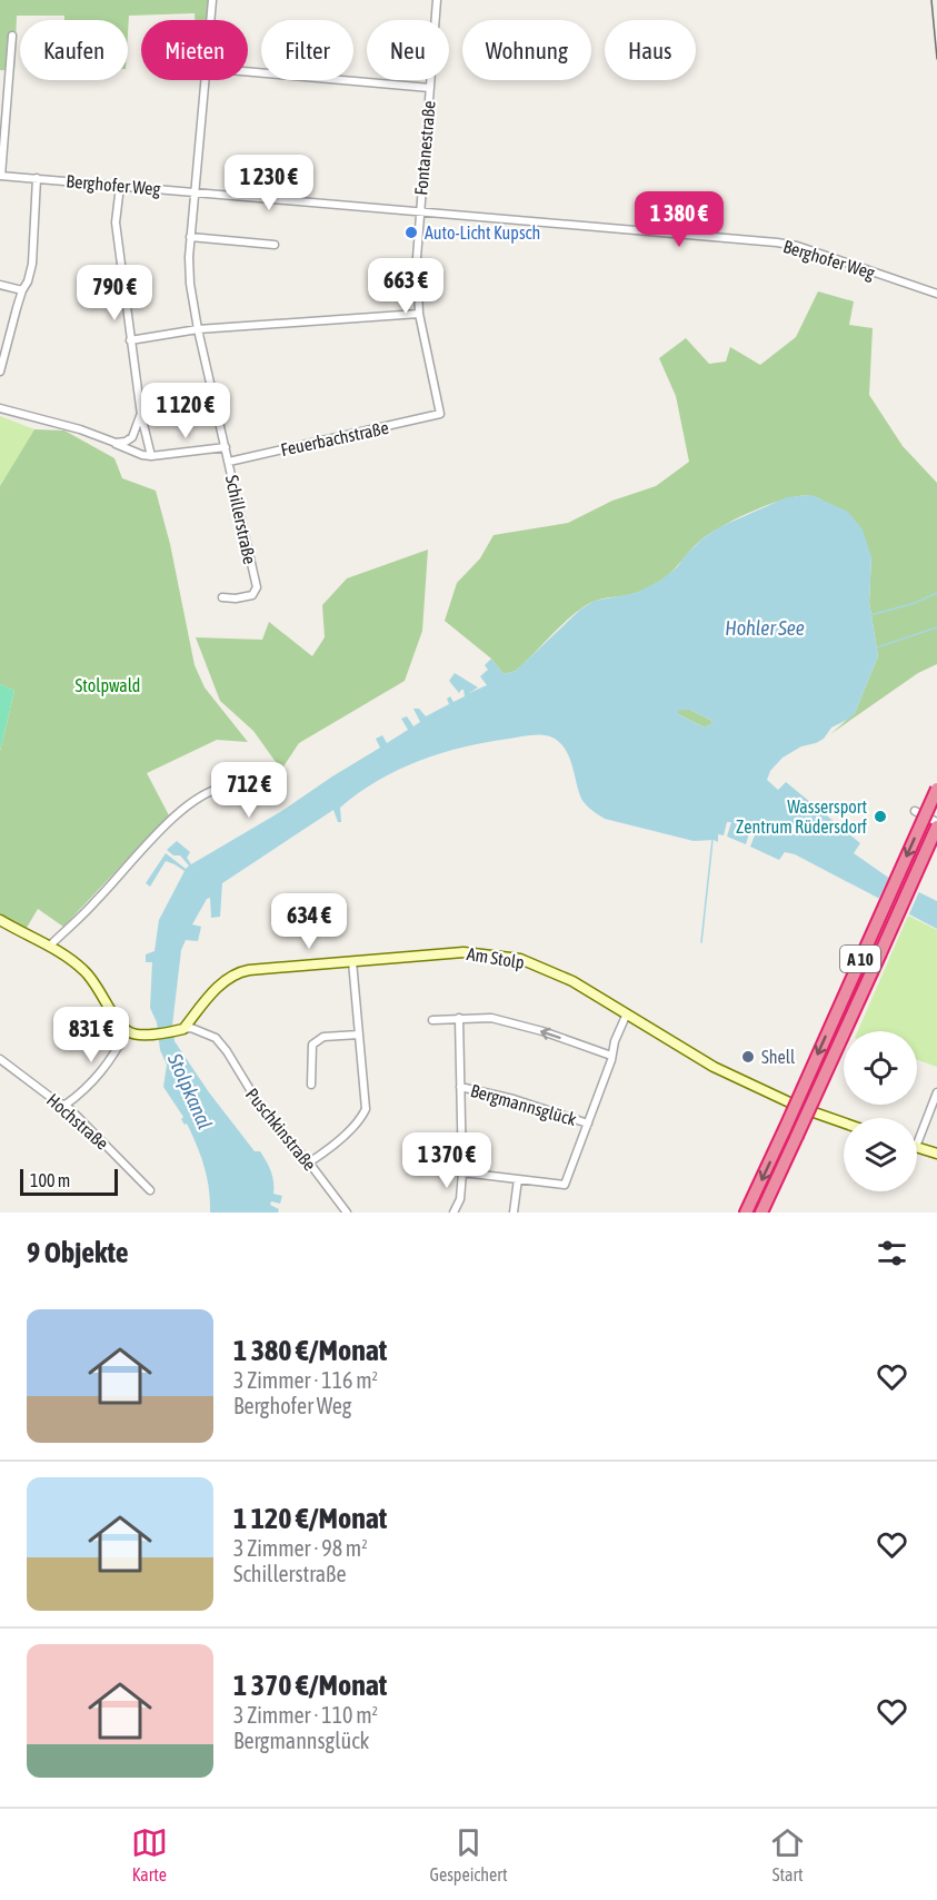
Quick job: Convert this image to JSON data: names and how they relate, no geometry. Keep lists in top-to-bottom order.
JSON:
{
  "streets": {
    "highway": ["A 10"],
    "main road": ["Am Stolp"],
    "street": [
      "Fontanestraße",
      "Berghofer Weg",
      "Feuerbachstraße",
      "Schillerstraße",
      "Bergmannsglück",
      "Hochstraße",
      "Puschkinstraße"
    ]
  },
  "crossings": [
    ["Fontanestraße", "Berghofer Weg"],
    ["Fontanestraße", "Feuerbachstraße"],
    ["Berghofer Weg", "Schillerstraße"],
    ["Feuerbachstraße", "Schillerstraße"],
    ["Am Stolp", "Bergmannsglück"],
    ["Am Stolp", "Puschkinstraße"]
  ],
  "water": ["Hohler See", "Stolpkanal"],
  "parks": ["Stolpwald"],
  "places": ["Auto-Licht Kupsch", "Wassersport Zentrum Rüdersdorf", "Shell"],
  "scale_bar": "100 m",
  "page": {
    "chip": [
      "Kaufen",
      "Mieten",
      "Filter",
      "Neu",
      "Wohnung",
      "Haus"
    ],
    "price": [
      "1 230 €",
      "1 380 €",
      "663 €",
      "790 €",
      "1 120 €",
      "712 €",
      "634 €",
      "831 €",
      "1 370 €"
    ],
    "scale": "100 m",
    "heading": "9 Objekte",
    "list": [
      {
        "name": "1 380 €/Monat",
        "note": "3 Zimmer · 116 m² · Berghofer Weg"
      },
      {
        "name": "1 120 €/Monat",
        "note": "3 Zimmer · 98 m² · Schillerstraße"
      },
      {
        "name": "1 370 €/Monat",
        "note": "3 Zimmer · 110 m² · Bergmannsglück"
      }
    ],
    "tabs": ["Karte", "Gespeichert", "Start"]
  }
}
